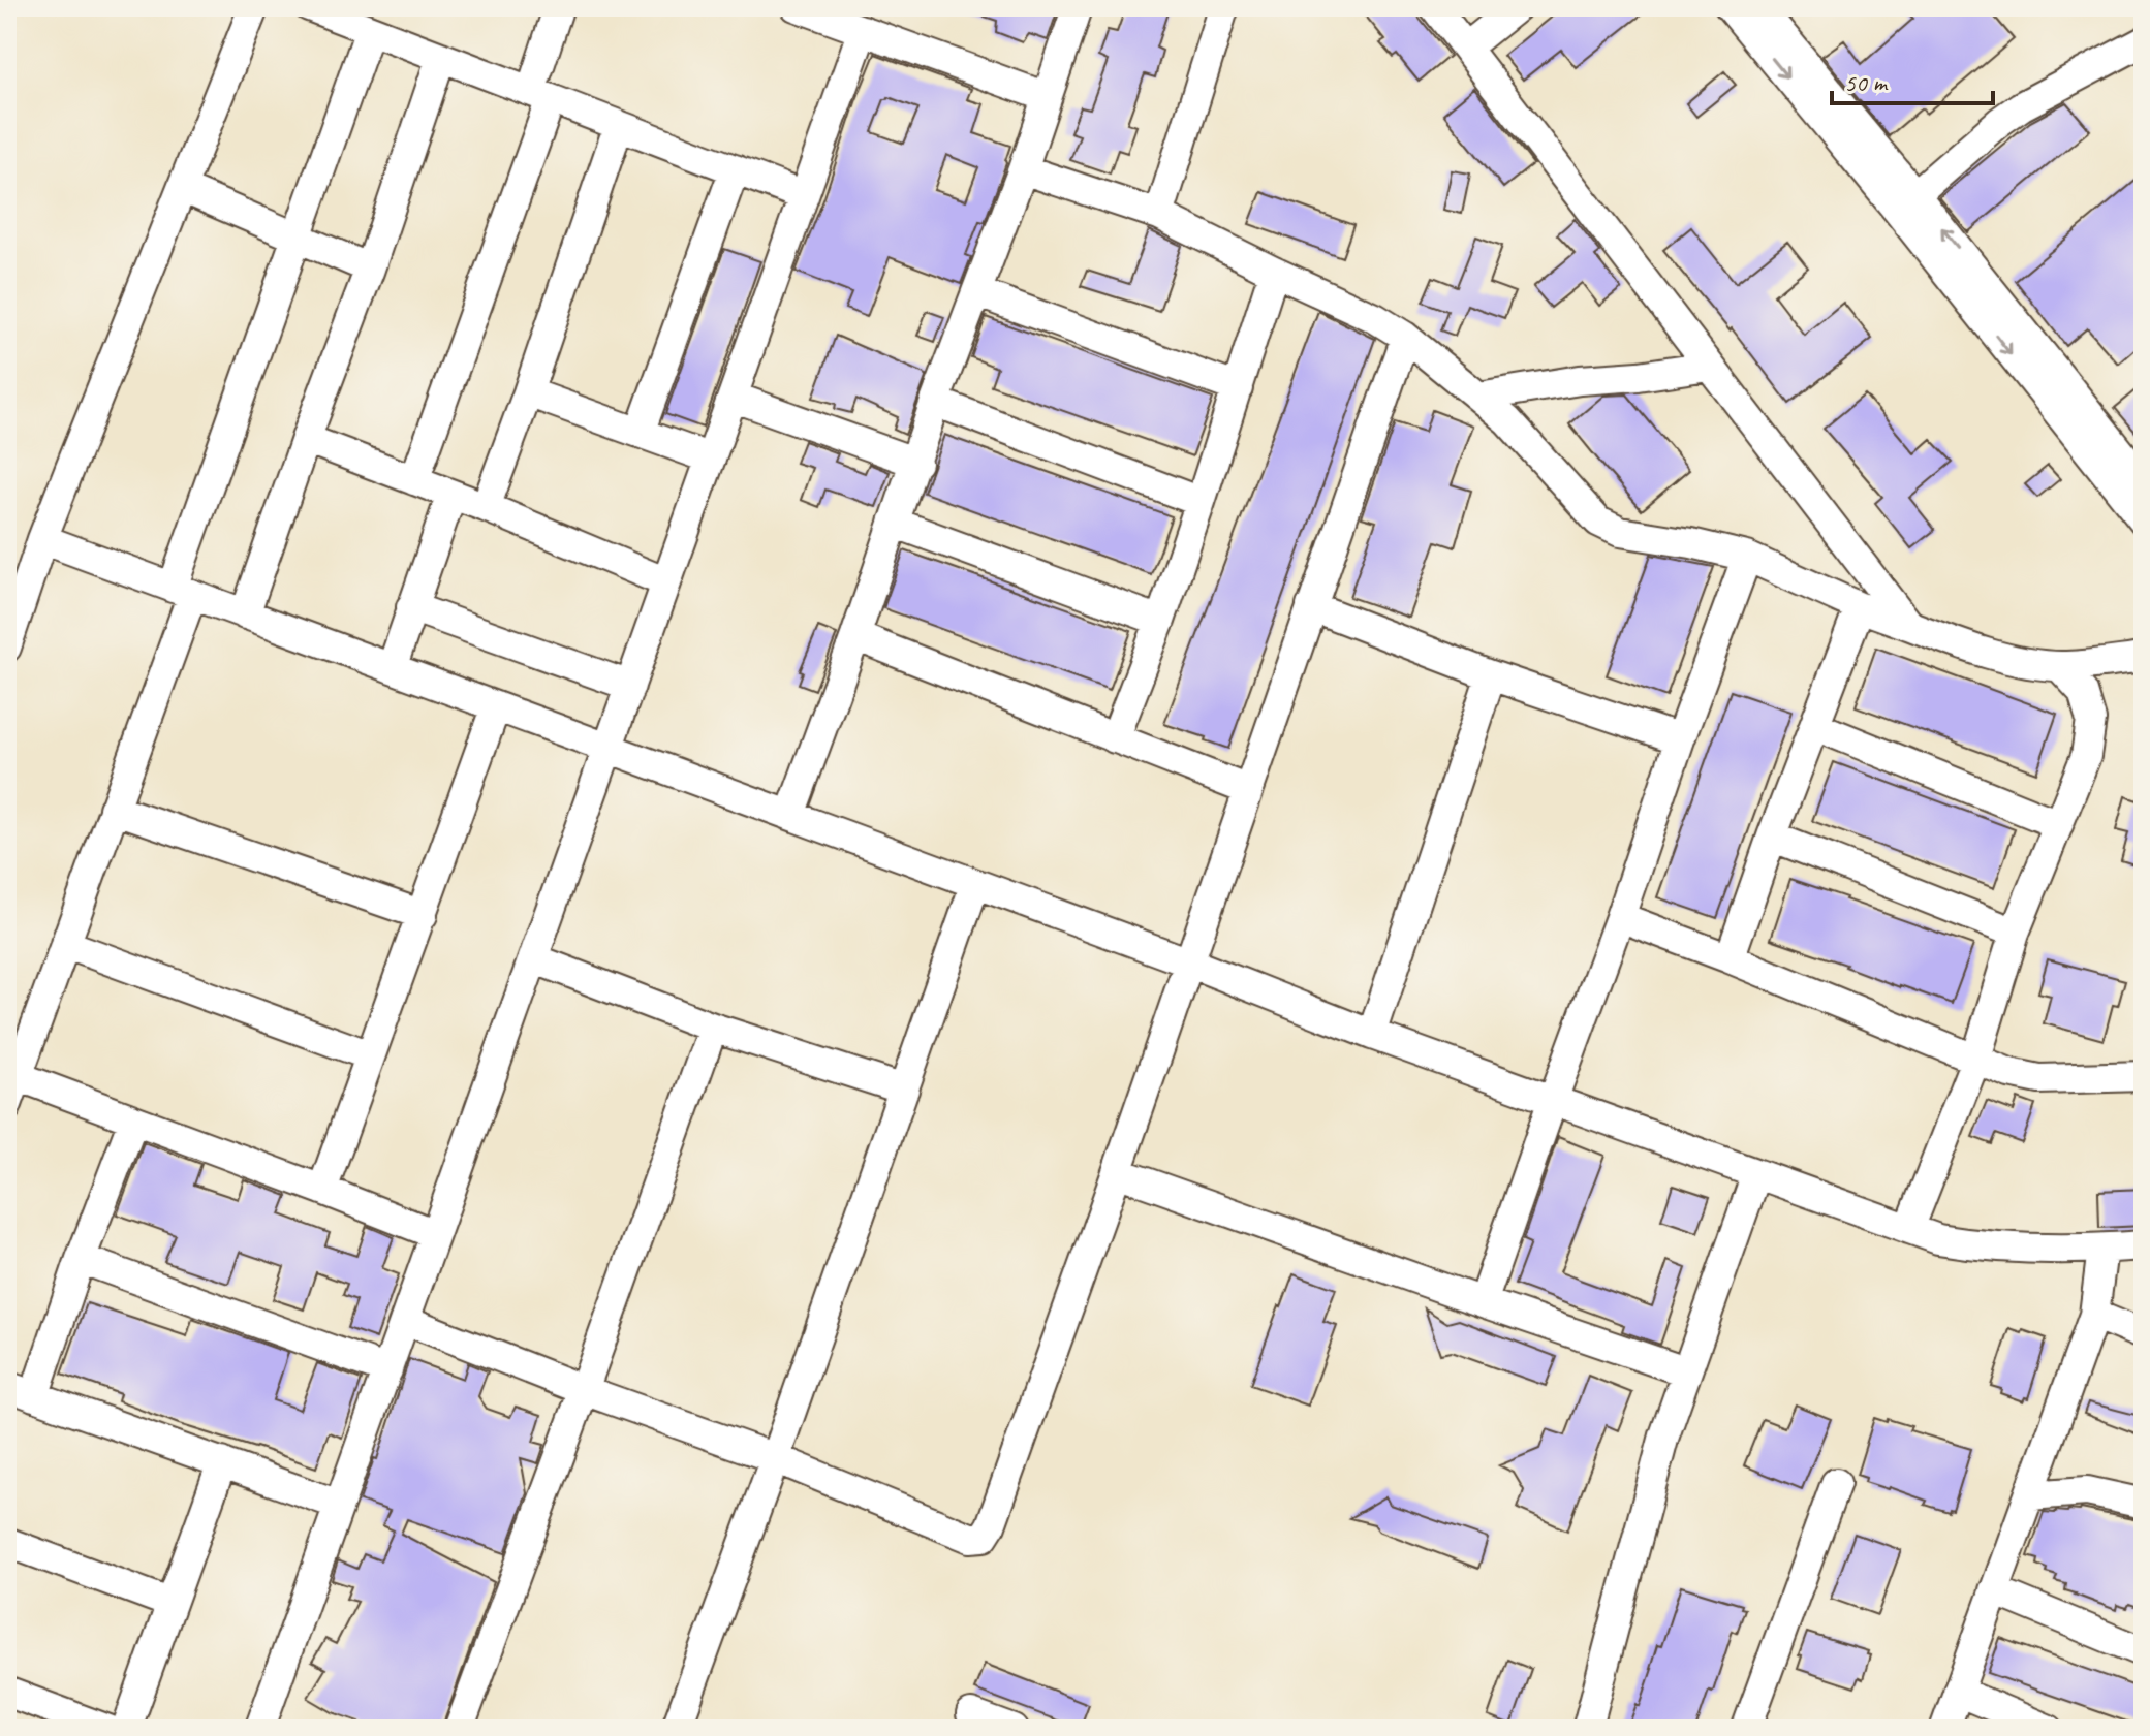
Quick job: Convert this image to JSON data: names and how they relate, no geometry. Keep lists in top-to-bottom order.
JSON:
{
  "scale_bar": "50 m"
}
